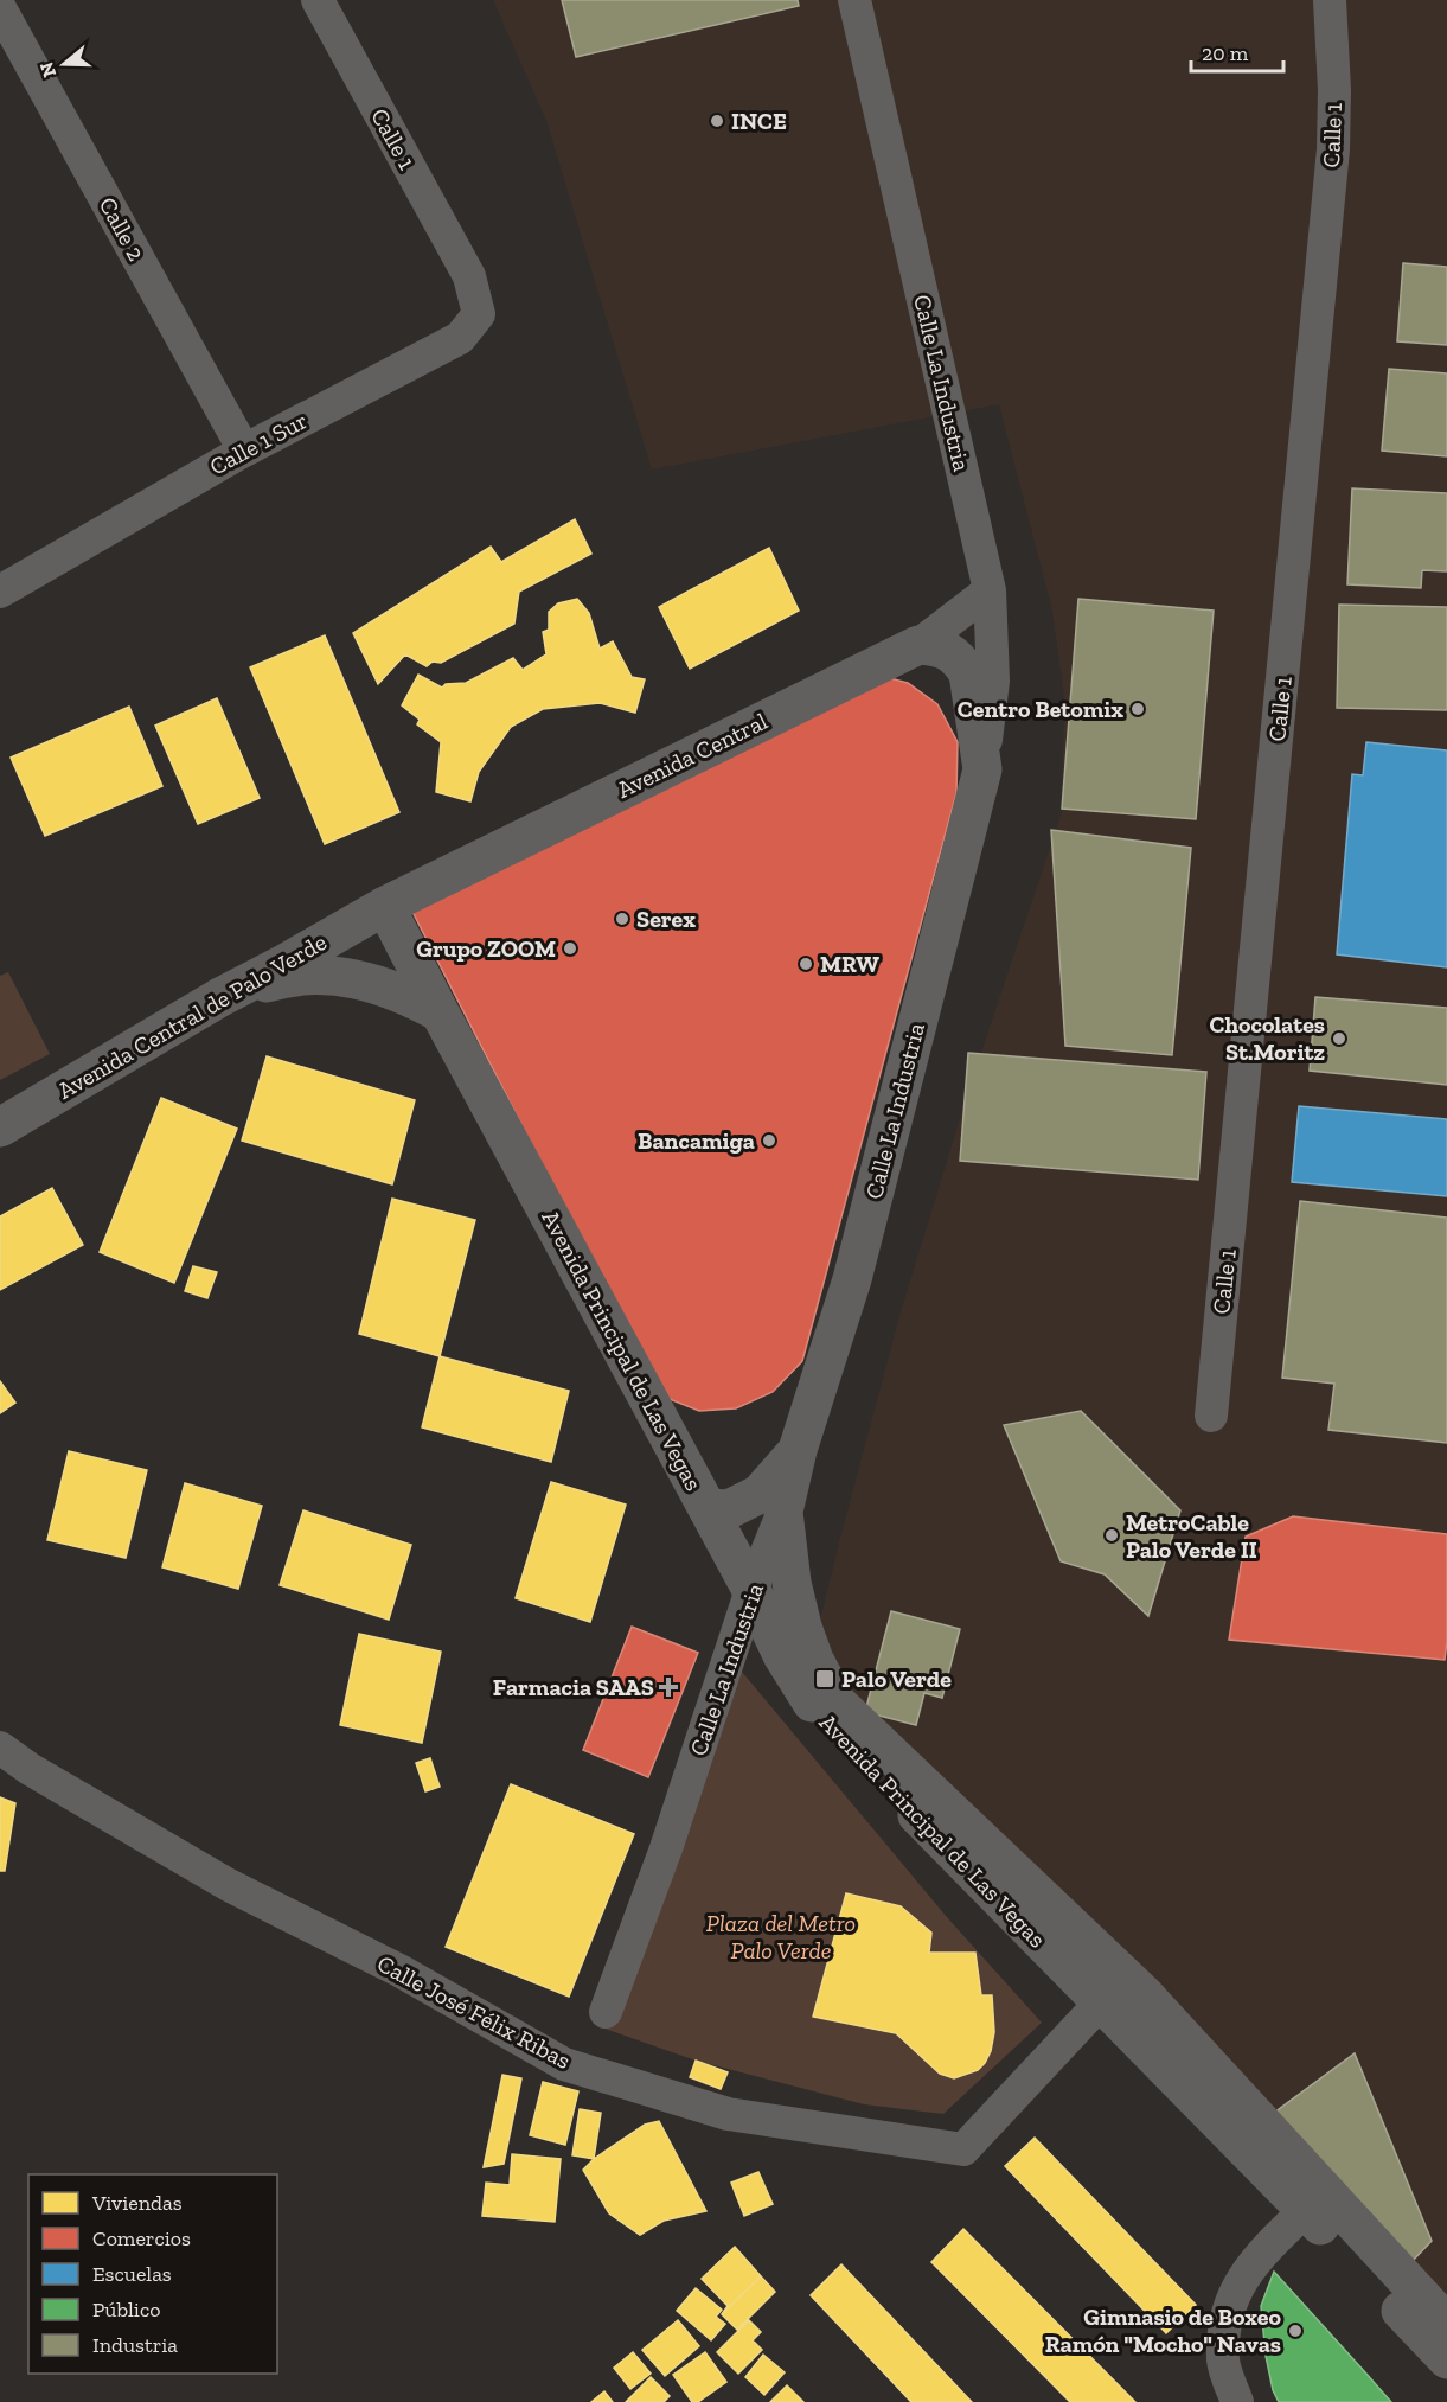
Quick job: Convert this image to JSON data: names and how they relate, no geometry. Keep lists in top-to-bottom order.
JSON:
{
  "streets": {
    "street": [
      "Calle 1",
      "Calle 2",
      "Calle La Industria",
      "Calle 1 Sur",
      "Avenida Central",
      "Avenida Central de Palo Verde",
      "Avenida Principal de Las Vegas",
      "Calle José Félix Ribas"
    ]
  },
  "crossings": [
    ["Calle 1", "Calle 1 Sur"],
    ["Calle 2", "Calle 1 Sur"],
    ["Calle La Industria", "Avenida Central"],
    ["Calle La Industria", "Avenida Principal de Las Vegas"],
    ["Avenida Central", "Avenida Central de Palo Verde"],
    ["Avenida Central", "Avenida Principal de Las Vegas"],
    ["Avenida Central de Palo Verde", "Avenida Principal de Las Vegas"],
    ["Avenida Principal de Las Vegas", "Calle José Félix Ribas"]
  ],
  "parks": ["Plaza del Metro Palo Verde"],
  "places": {
    "other": [
      "INCE",
      "Centro Betomix",
      "Serex",
      "Grupo ZOOM",
      "MRW",
      "Chocolates St.Moritz",
      "Bancamiga",
      "MetroCable Palo Verde II",
      "Gimnasio de Boxeo Ramón \"Mocho\" Navas"
    ],
    "transit": ["Palo Verde"],
    "health": ["Farmacia SAAS"]
  },
  "legend": [
    "Viviendas",
    "Comercios",
    "Escuelas",
    "Público",
    "Industria"
  ],
  "scale_bar": "20 m",
  "north": "left"
}
